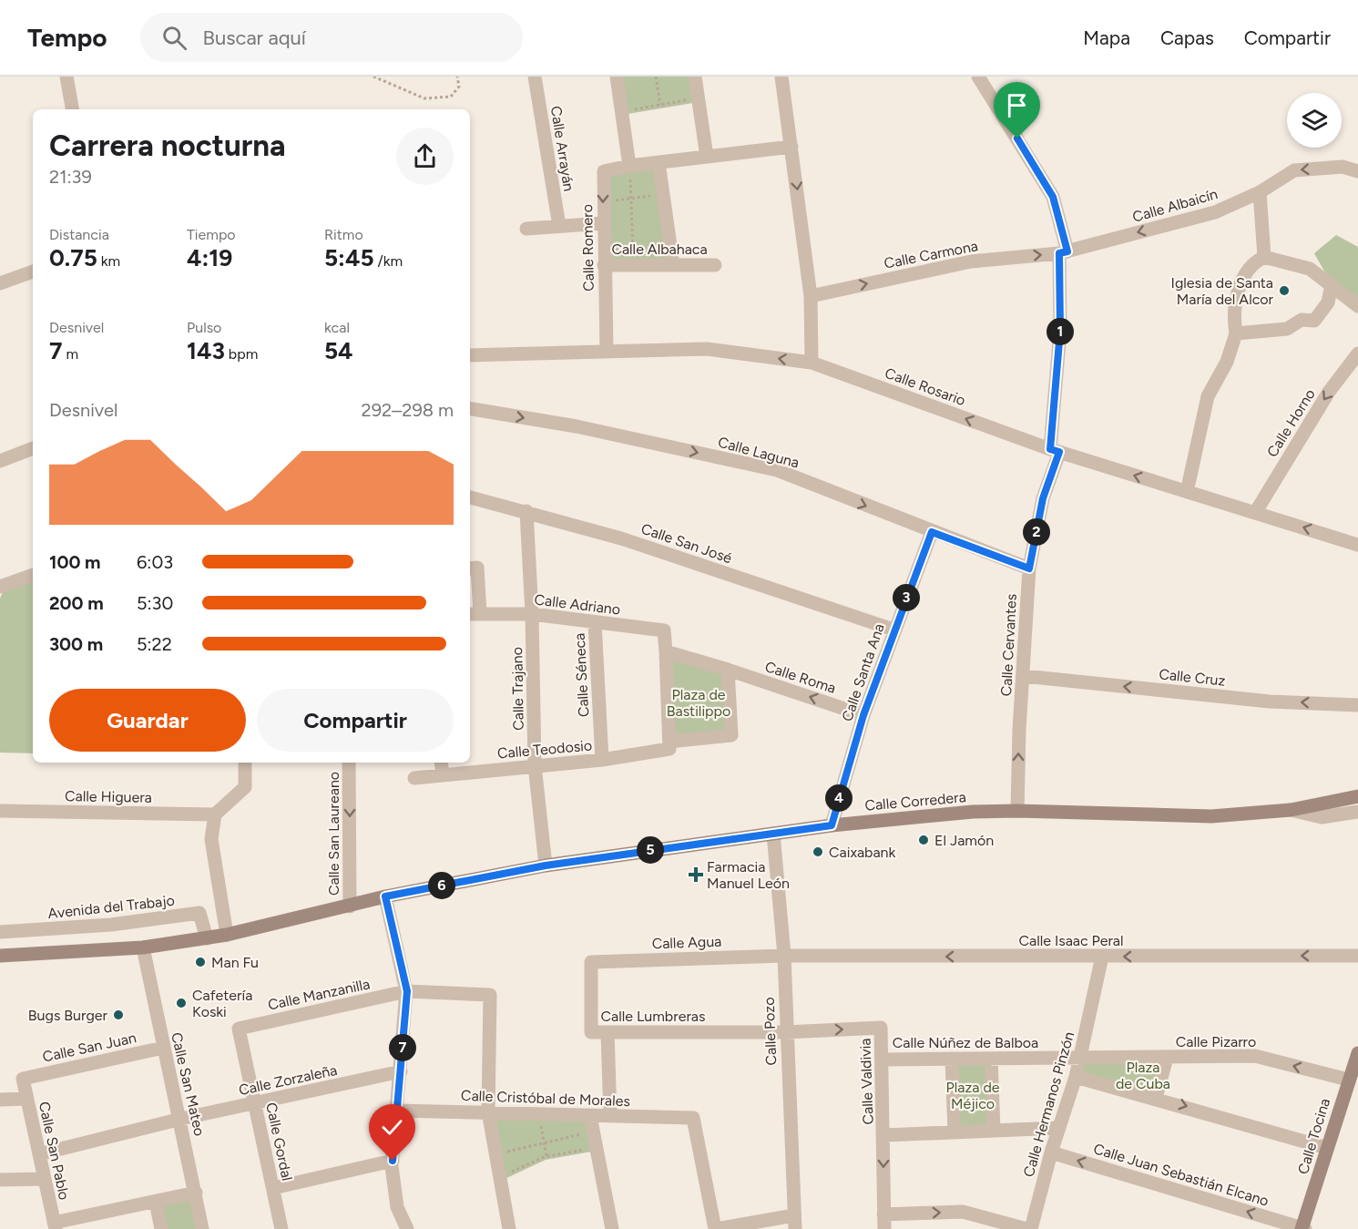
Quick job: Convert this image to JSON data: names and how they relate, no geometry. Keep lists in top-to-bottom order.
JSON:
{
  "streets": {
    "street": [
      "Calle Arrayán",
      "Calle Albaicín",
      "Calle Romero",
      "Calle Albahaca",
      "Calle Carmona",
      "Calle Rosario",
      "Calle Horno",
      "Calle Laguna",
      "Calle San José",
      "Calle Adriano",
      "Calle Cervantes",
      "Calle Santa Ana",
      "Calle Séneca",
      "Calle Roma",
      "Calle Cruz",
      "Calle Trajano",
      "Calle Teodosio",
      "Calle Higuera",
      "Calle Corredera",
      "Calle San Laureano",
      "Avenida del Trabajo",
      "Calle Isaac Peral",
      "Calle Agua",
      "Calle Manzanilla",
      "Calle Lumbreras",
      "Calle Pozo",
      "Calle Pizarro",
      "Calle Núñez de Balboa",
      "Calle San Juan",
      "Calle Zorzaleña",
      "Calle Valdivia",
      "Calle San Mateo",
      "Calle Cristóbal de Morales",
      "Calle Hermanos Pinzón",
      "Calle Tocina",
      "Calle Gordal",
      "Calle San Pablo",
      "Calle Juan Sebastián Elcano"
    ]
  },
  "crossings": [
    ["Calle Albaicín", "Calle Carmona"],
    ["Calle Albaicín", "Calle Cervantes"],
    ["Calle Romero", "Calle Albahaca"],
    ["Calle Romero", "Calle Rosario"],
    ["Calle Carmona", "Calle Cervantes"],
    ["Calle Rosario", "Calle Horno"],
    ["Calle Rosario", "Calle Cervantes"],
    ["Calle Laguna", "Calle Cervantes"],
    ["Calle Laguna", "Calle Santa Ana"],
    ["Calle San José", "Calle Santa Ana"],
    ["Calle San José", "Calle Trajano"],
    ["Calle Adriano", "Calle Séneca"],
    ["Calle Adriano", "Calle Trajano"],
    ["Calle Cervantes", "Calle Cruz"],
    ["Calle Cervantes", "Calle Corredera"],
    ["Calle Santa Ana", "Calle Roma"],
    ["Calle Santa Ana", "Calle Corredera"],
    ["Calle Séneca", "Calle Teodosio"],
    ["Calle Trajano", "Calle Teodosio"],
    ["Calle Trajano", "Calle Corredera"],
    ["Calle Corredera", "Calle Pozo"],
    ["Calle Isaac Peral", "Calle Agua"],
    ["Calle Isaac Peral", "Calle Pozo"],
    ["Calle Isaac Peral", "Calle Hermanos Pinzón"],
    ["Calle Agua", "Calle Lumbreras"],
    ["Calle Agua", "Calle Pozo"],
    ["Calle Manzanilla", "Calle Cristóbal de Morales"],
    ["Calle Manzanilla", "Calle Gordal"],
    ["Calle Lumbreras", "Calle Pozo"],
    ["Calle Lumbreras", "Calle Valdivia"],
    ["Calle Pozo", "Calle Valdivia"],
    ["Calle Pizarro", "Calle Núñez de Balboa"],
    ["Calle Pizarro", "Calle Hermanos Pinzón"],
    ["Calle Pizarro", "Calle Tocina"],
    ["Calle Núñez de Balboa", "Calle Valdivia"],
    ["Calle Núñez de Balboa", "Calle Hermanos Pinzón"],
    ["Calle San Juan", "Calle San Mateo"],
    ["Calle San Juan", "Calle San Pablo"],
    ["Calle Zorzaleña", "Calle San Mateo"],
    ["Calle Zorzaleña", "Calle Gordal"],
    ["Calle Zorzaleña", "Calle San Pablo"],
    ["Calle Hermanos Pinzón", "Calle Juan Sebastián Elcano"],
    ["Calle Tocina", "Calle Juan Sebastián Elcano"]
  ],
  "one_way": [
    "Calle Albaicín",
    "Calle Carmona",
    "Calle Rosario",
    "Calle Laguna",
    "Calle Roma",
    "Calle Cruz",
    "Calle San Laureano",
    "Calle Isaac Peral"
  ],
  "parks": ["Plaza de Bastilippo", "Plaza de Cuba", "Plaza de Méjico"],
  "places": {
    "other": [
      "Iglesia de Santa María del Alcor",
      "El Jamón",
      "Caixabank",
      "Man Fu",
      "Cafetería Koski",
      "Bugs Burger"
    ],
    "health": ["Farmacia Manuel León"]
  },
  "page": {
    "header": "Tempo",
    "search": "Buscar aquí",
    "nav": ["Mapa", "Capas", "Compartir"],
    "heading": ["Carrera nocturna", "21:39"],
    "stats": [
      ["Distancia", "0.75 km"],
      ["Tiempo", "4:19"],
      ["Ritmo", "5:45 /km"],
      ["Desnivel", "7 m"],
      ["Pulso", "143 bpm"],
      ["kcal", "54"]
    ],
    "pins": [
      "1",
      "2",
      "3",
      "4",
      "5",
      "6",
      "7"
    ],
    "chart": ["Desnivel", "292–298 m"],
    "list": [
      {
        "name": "100 m",
        "note": "6:03"
      },
      {
        "name": "200 m",
        "note": "5:30"
      },
      {
        "name": "300 m",
        "note": "5:22"
      }
    ],
    "buttons": ["Guardar", "Compartir"]
  }
}
